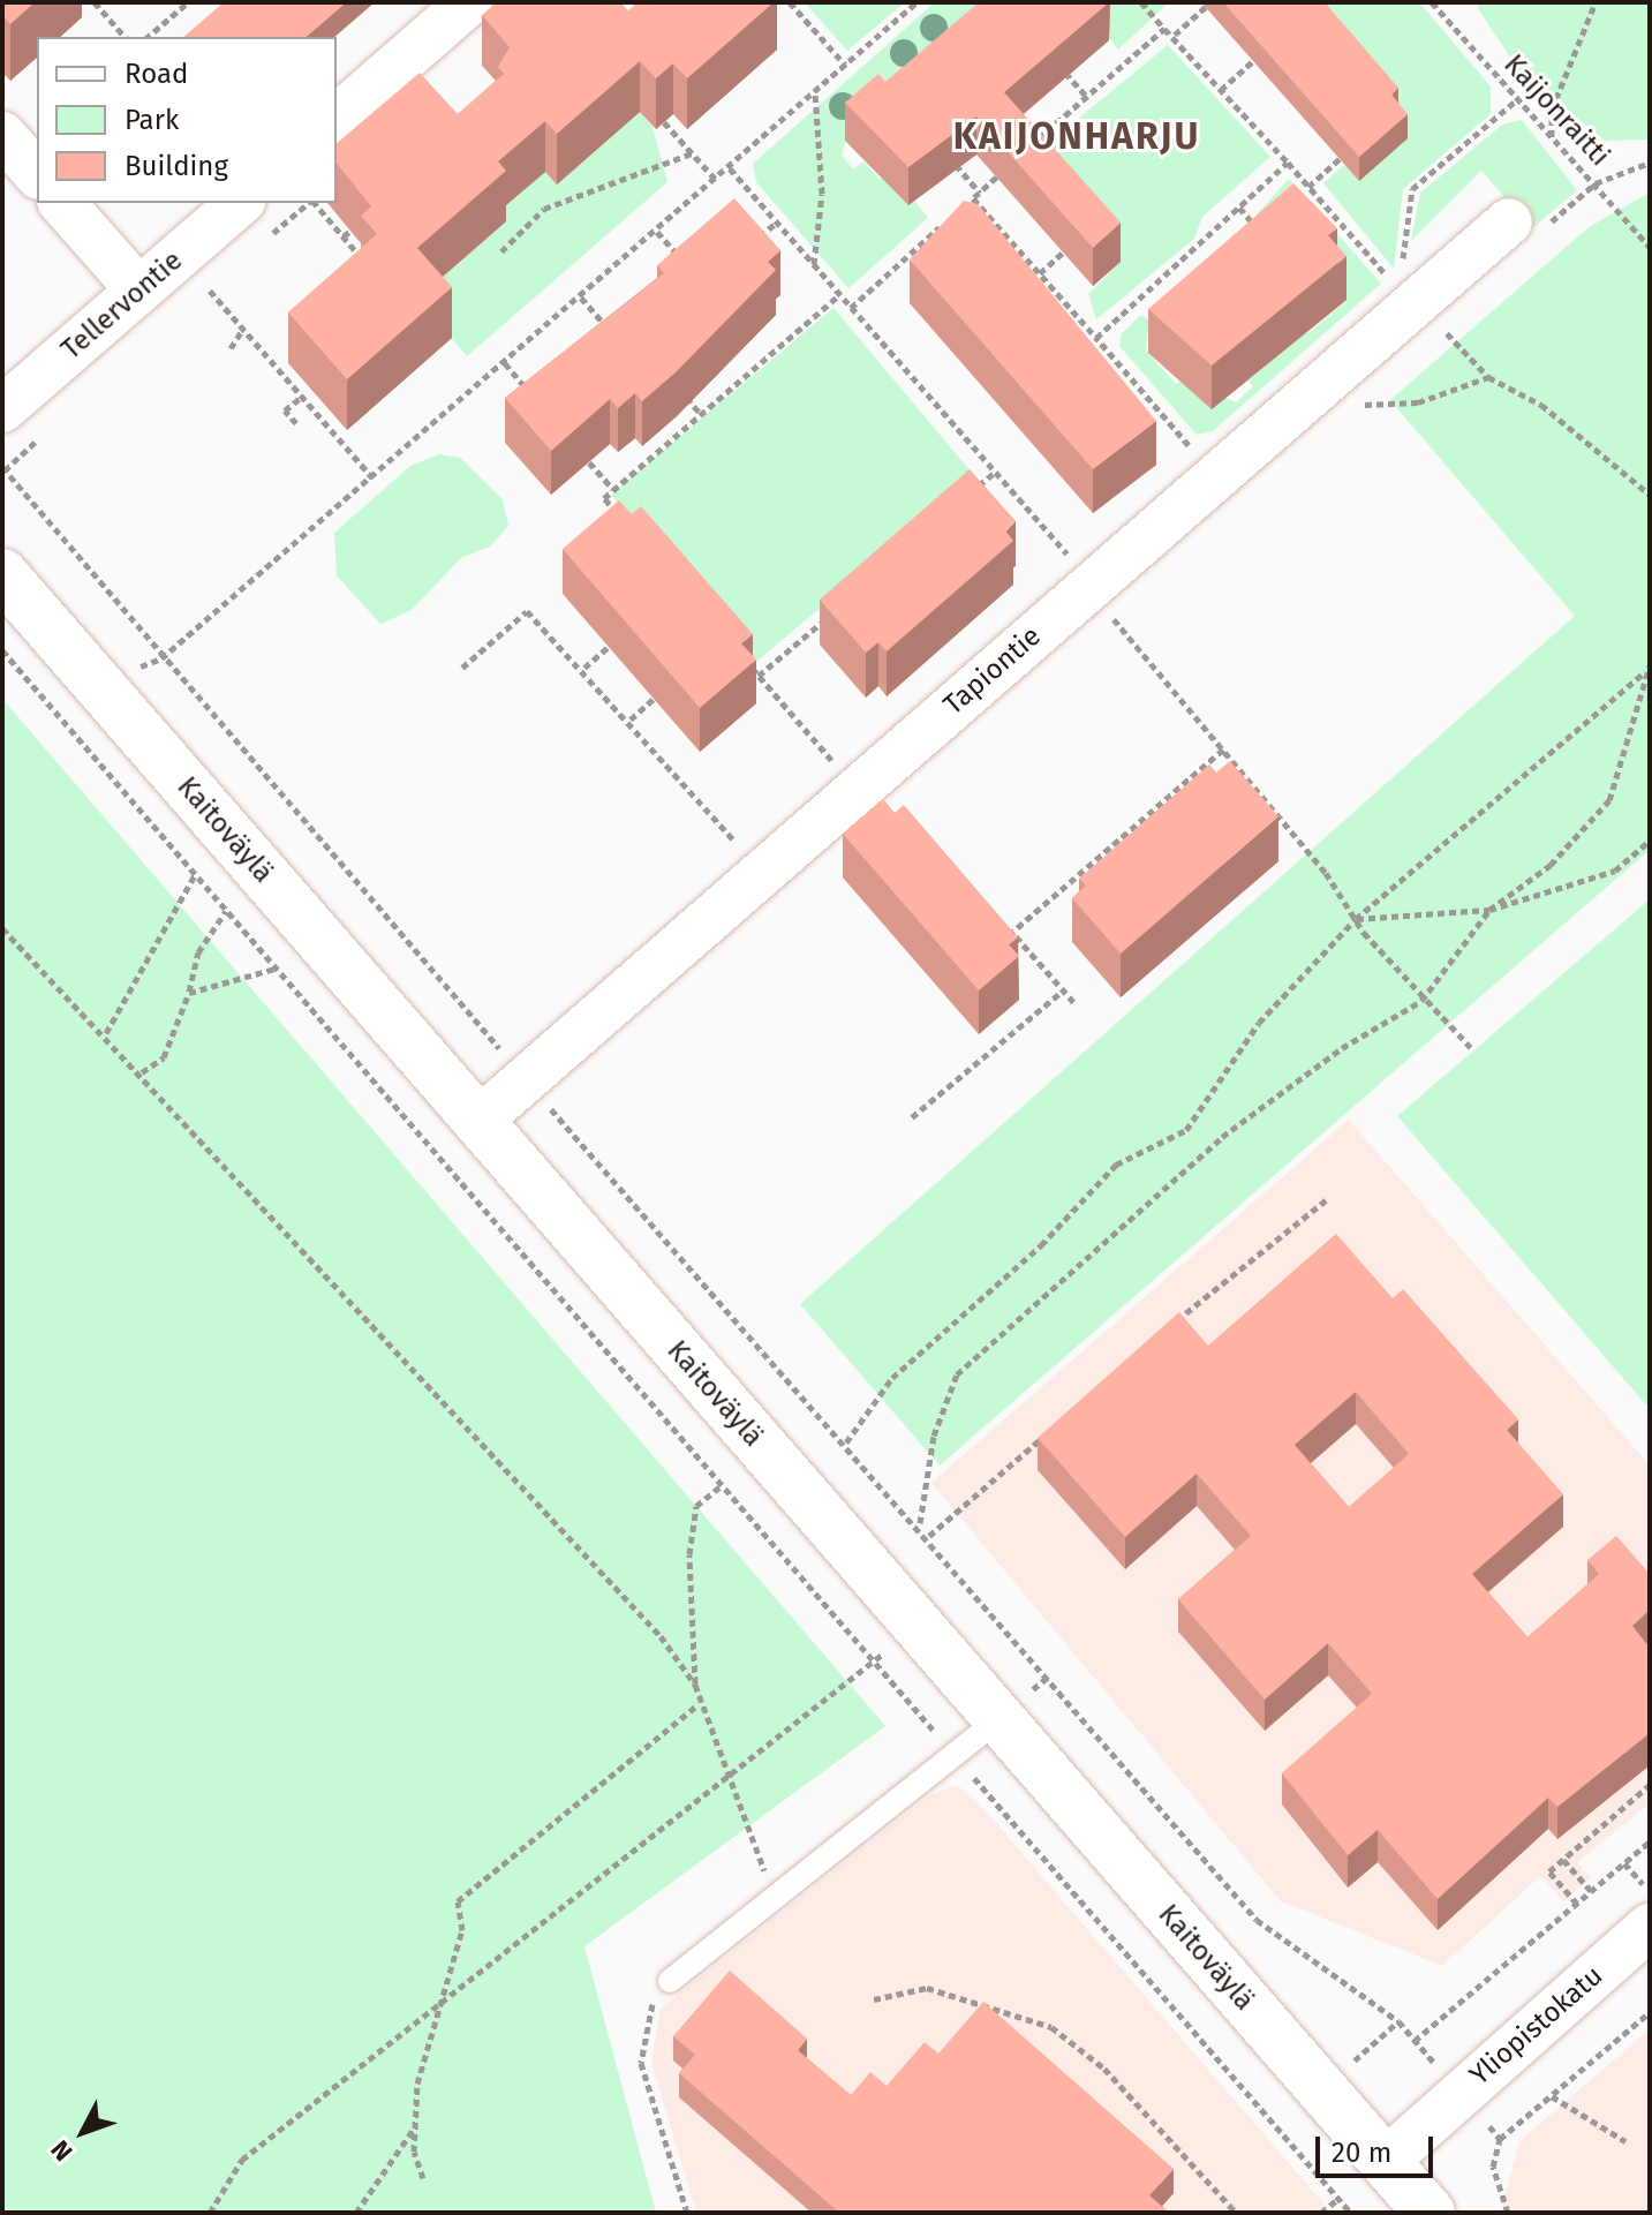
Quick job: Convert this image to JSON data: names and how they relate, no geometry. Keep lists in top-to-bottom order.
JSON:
{
  "streets": {
    "street": [
      "Tellervontie",
      "Tapiontie",
      "Kaitoväylä",
      "Yliopistokatu"
    ],
    "path": ["Kaijonraitti"]
  },
  "crossings": [
    ["Tapiontie", "Kaitoväylä"],
    ["Kaitoväylä", "Yliopistokatu"]
  ],
  "districts": ["KAIJONHARJU"],
  "legend": ["Road", "Park", "Building"],
  "scale_bar": "20 m",
  "north": "bottom left"
}
